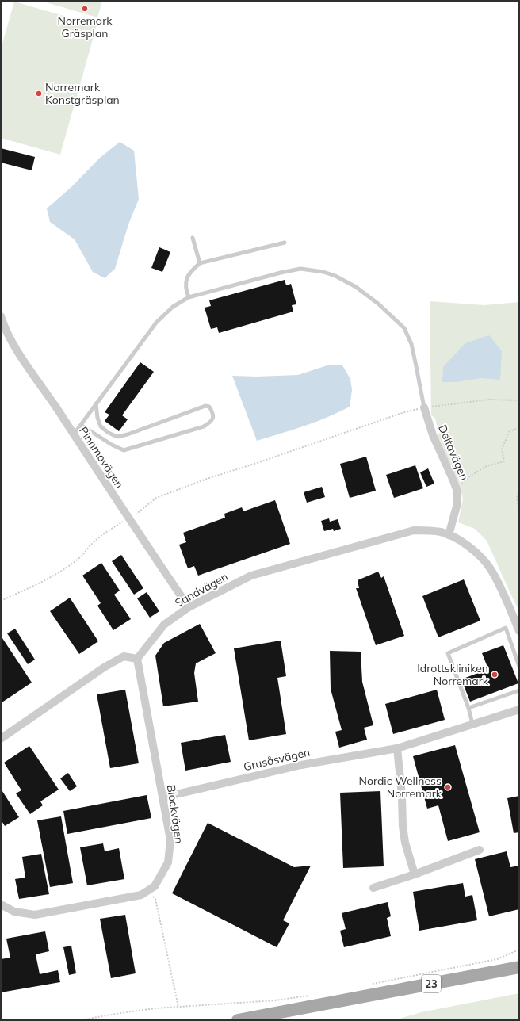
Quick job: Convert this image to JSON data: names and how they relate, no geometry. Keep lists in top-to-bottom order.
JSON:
{
  "streets": {
    "main road": ["23"],
    "street": [
      "Deltavägen",
      "Pinnmovägen",
      "Sandvägen",
      "Grusåsvägen",
      "Blockvägen"
    ]
  },
  "crossings": [
    ["Deltavägen", "Sandvägen"],
    ["Pinnmovägen", "Sandvägen"],
    ["Sandvägen", "Blockvägen"],
    ["Grusåsvägen", "Blockvägen"]
  ],
  "places": [
    "Norremark Gräsplan",
    "Norremark Konstgräsplan",
    "Idrottskliniken Norremark",
    "Nordic Wellness Norremark"
  ]
}
